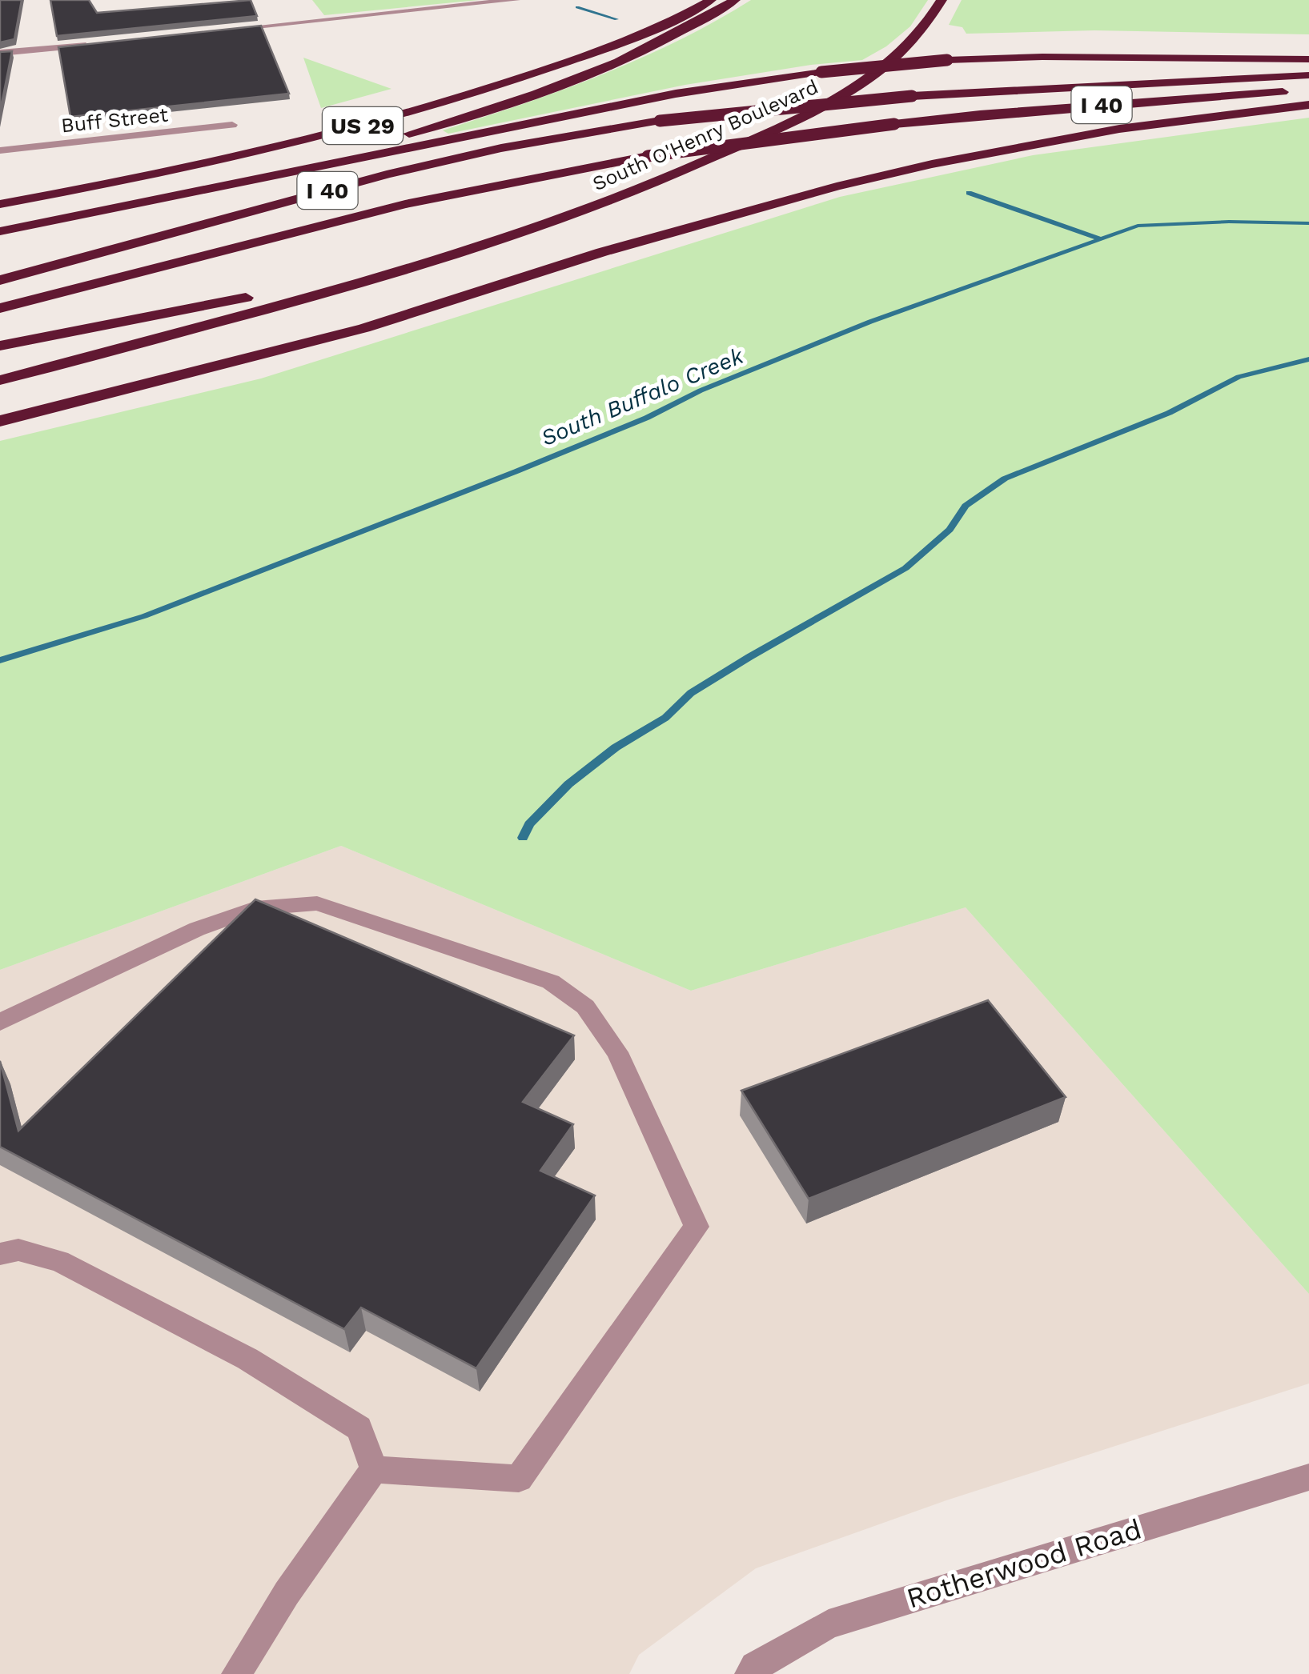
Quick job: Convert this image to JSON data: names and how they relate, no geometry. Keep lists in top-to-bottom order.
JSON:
{
  "streets": {
    "highway": ["I 40", "US 29", "South O'Henry Boulevard"],
    "street": ["Buff Street", "Rotherwood Road"]
  },
  "water": ["South Buffalo Creek"]
}
